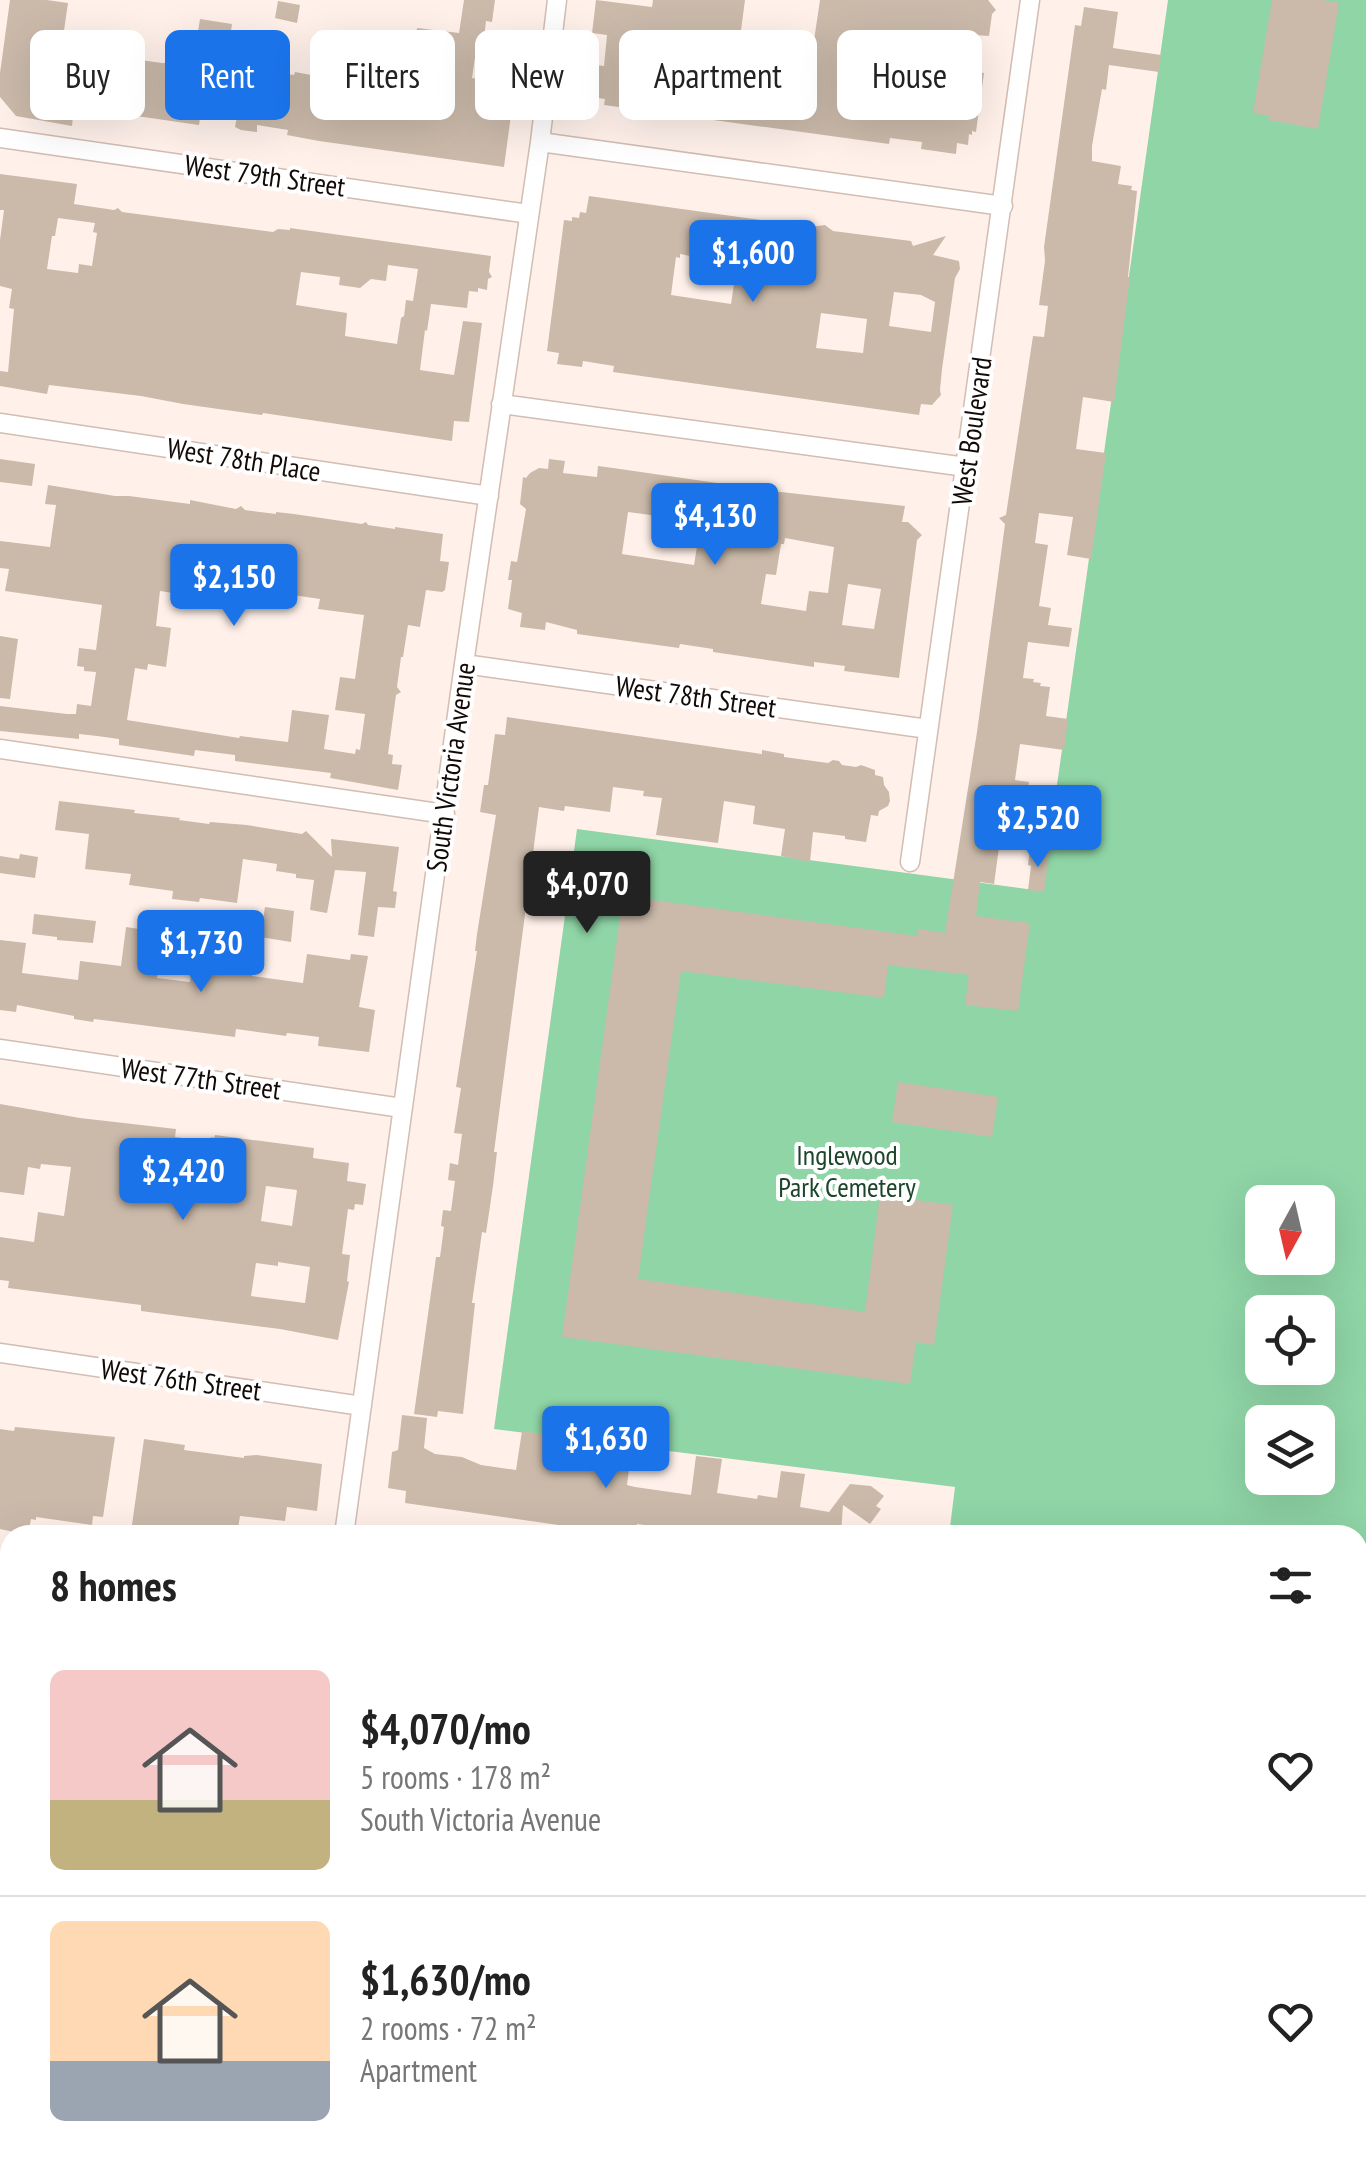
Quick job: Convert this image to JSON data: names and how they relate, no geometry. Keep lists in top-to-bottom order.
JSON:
{
  "streets": {
    "street": [
      "West 79th Street",
      "West Boulevard",
      "West 78th Place",
      "West 78th Street",
      "South Victoria Avenue",
      "West 77th Street",
      "West 76th Street"
    ]
  },
  "crossings": [
    ["West 79th Street", "South Victoria Avenue"],
    ["West Boulevard", "West 78th Street"],
    ["West 78th Place", "South Victoria Avenue"],
    ["West 78th Street", "South Victoria Avenue"],
    ["South Victoria Avenue", "West 77th Street"],
    ["South Victoria Avenue", "West 76th Street"]
  ],
  "parks": ["Inglewood Park Cemetery"],
  "north": "bottom",
  "page": {
    "chip": [
      "Buy",
      "Rent",
      "Filters",
      "New",
      "Apartment",
      "House"
    ],
    "price": [
      "$1,600",
      "$4,130",
      "$2,150",
      "$2,520",
      "$4,070",
      "$1,730",
      "$2,420",
      "$1,630"
    ],
    "heading": "8 homes",
    "list": [
      {
        "name": "$4,070/mo",
        "note": "5 rooms · 178 m² · South Victoria Avenue"
      },
      {
        "name": "$1,630/mo",
        "note": "2 rooms · 72 m² · Apartment"
      }
    ]
  }
}
